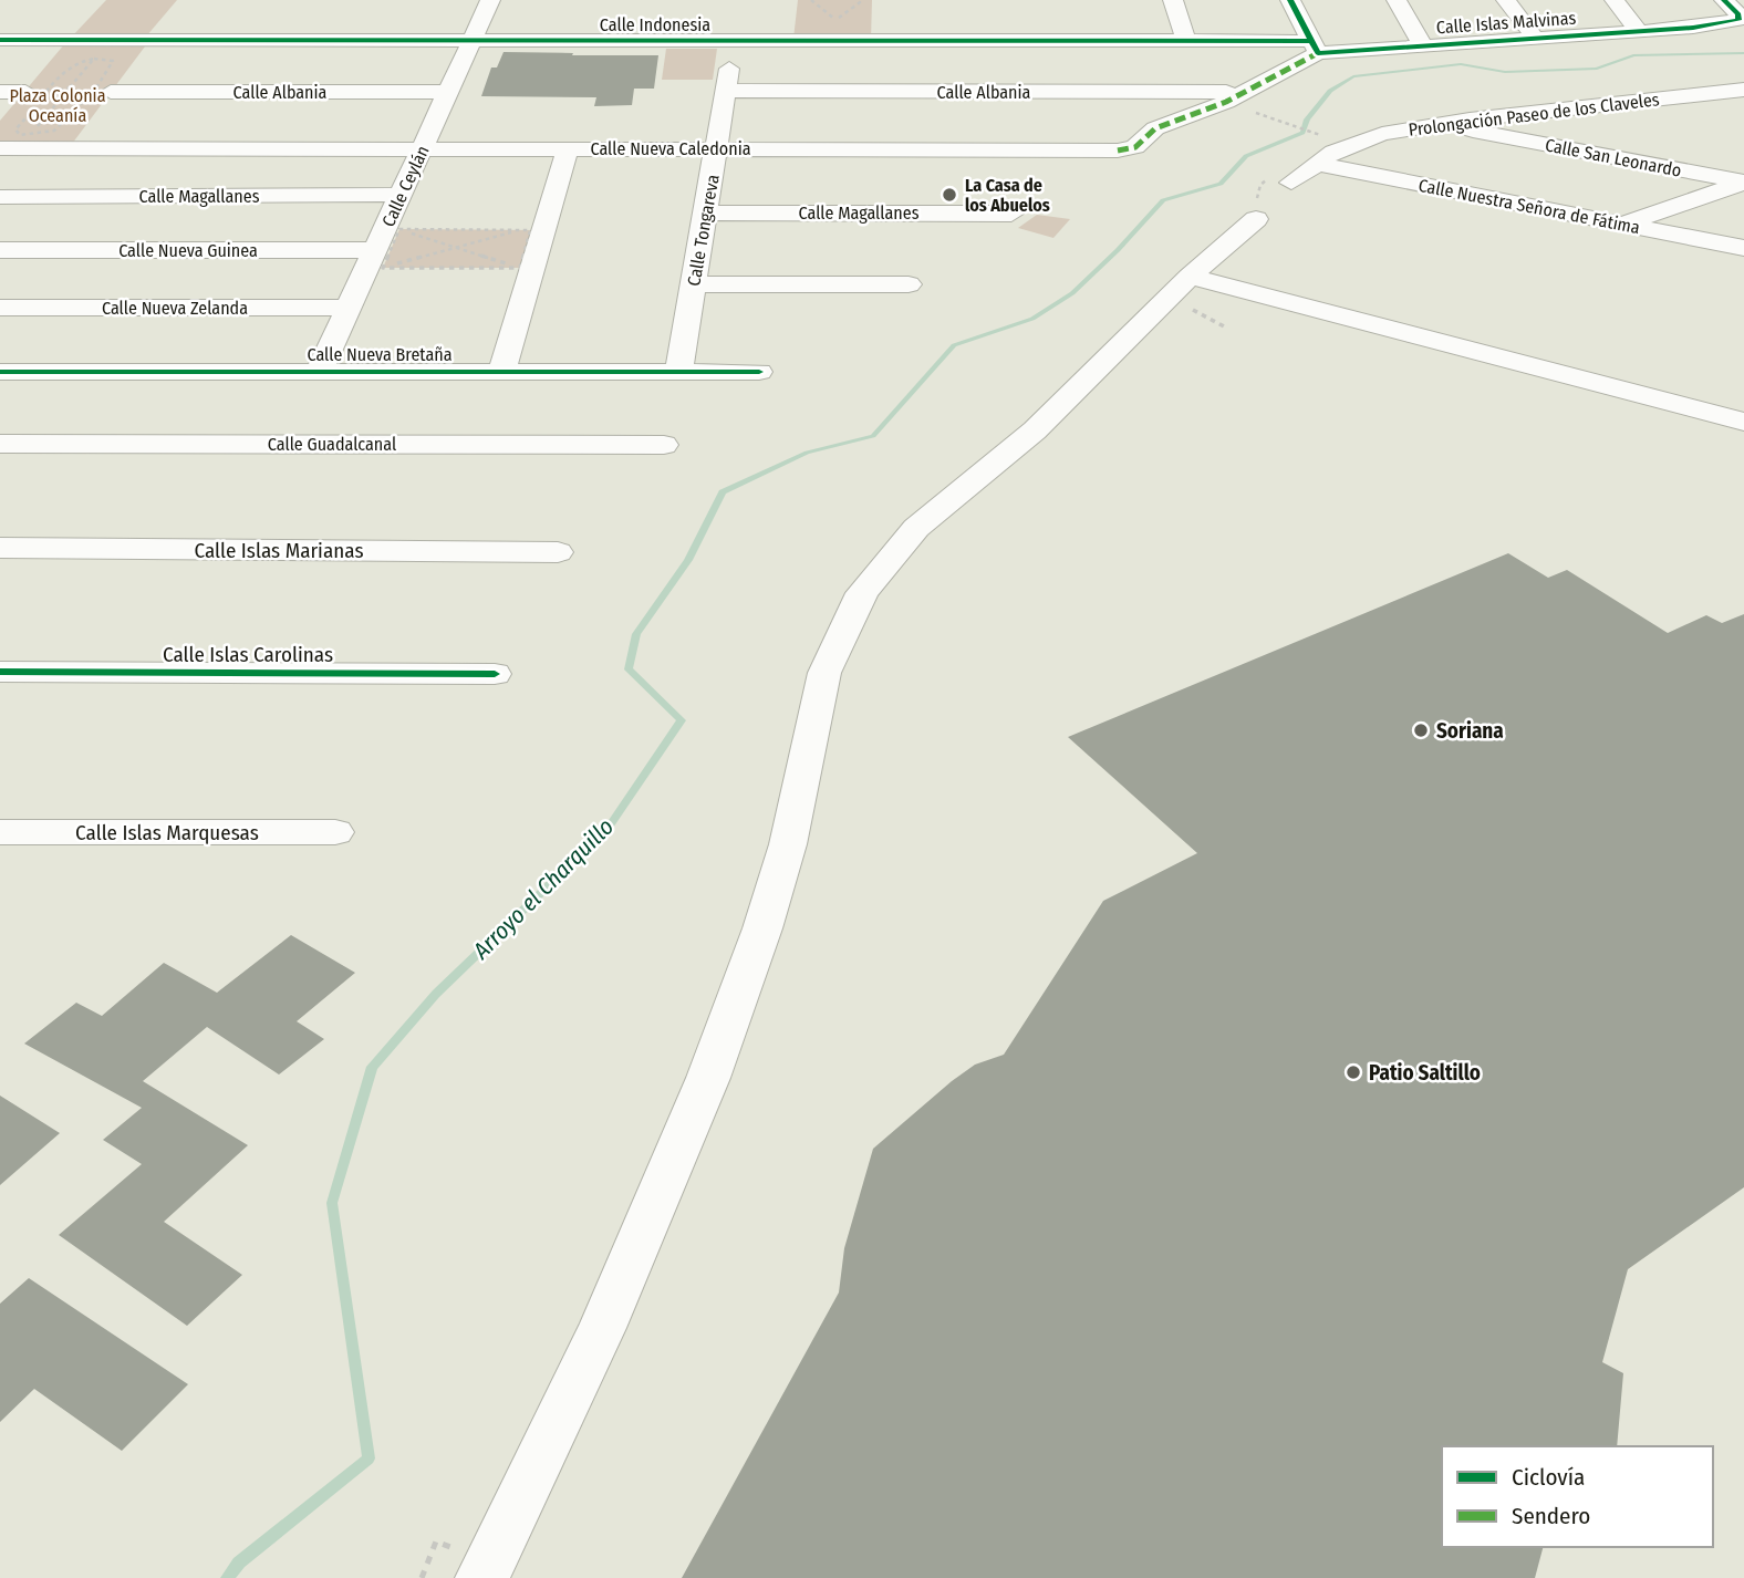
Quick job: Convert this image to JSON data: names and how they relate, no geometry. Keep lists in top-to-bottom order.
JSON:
{
  "streets": {
    "street": [
      "Calle Islas Malvinas",
      "Calle Indonesia",
      "Calle Albania",
      "Prolongación Paseo de los Claveles",
      "Calle Nueva Caledonia",
      "Calle San Leonardo",
      "Calle Ceylán",
      "Calle Magallanes",
      "Calle Nuestra Señora de Fátima",
      "Calle Tongareva",
      "Calle Nueva Guinea",
      "Calle Nueva Zelanda",
      "Calle Nueva Bretaña",
      "Calle Guadalcanal",
      "Calle Islas Marianas",
      "Calle Islas Carolinas",
      "Calle Islas Marquesas"
    ]
  },
  "crossings": [
    ["Calle Islas Malvinas", "Calle Indonesia"],
    ["Calle Islas Malvinas", "Calle Nueva Caledonia"],
    ["Calle Indonesia", "Calle Nueva Caledonia"],
    ["Calle Indonesia", "Calle Ceylán"],
    ["Calle Indonesia", "Calle Tongareva"],
    ["Calle Albania", "Calle Nueva Caledonia"],
    ["Calle Albania", "Calle Ceylán"],
    ["Calle Albania", "Calle Tongareva"],
    ["Prolongación Paseo de los Claveles", "Calle San Leonardo"],
    ["Prolongación Paseo de los Claveles", "Calle Nuestra Señora de Fátima"],
    ["Calle Nueva Caledonia", "Calle Ceylán"],
    ["Calle Nueva Caledonia", "Calle Tongareva"],
    ["Calle Ceylán", "Calle Magallanes"],
    ["Calle Ceylán", "Calle Nueva Guinea"],
    ["Calle Ceylán", "Calle Nueva Zelanda"],
    ["Calle Ceylán", "Calle Nueva Bretaña"],
    ["Calle Magallanes", "Calle Tongareva"],
    ["Calle Tongareva", "Calle Nueva Bretaña"]
  ],
  "water": ["Arroyo el Charquillo"],
  "parks": ["Plaza Colonia Oceanía"],
  "places": ["La Casa de los Abuelos", "Soriana", "Patio Saltillo"],
  "legend": ["Ciclovía", "Sendero"]
}
